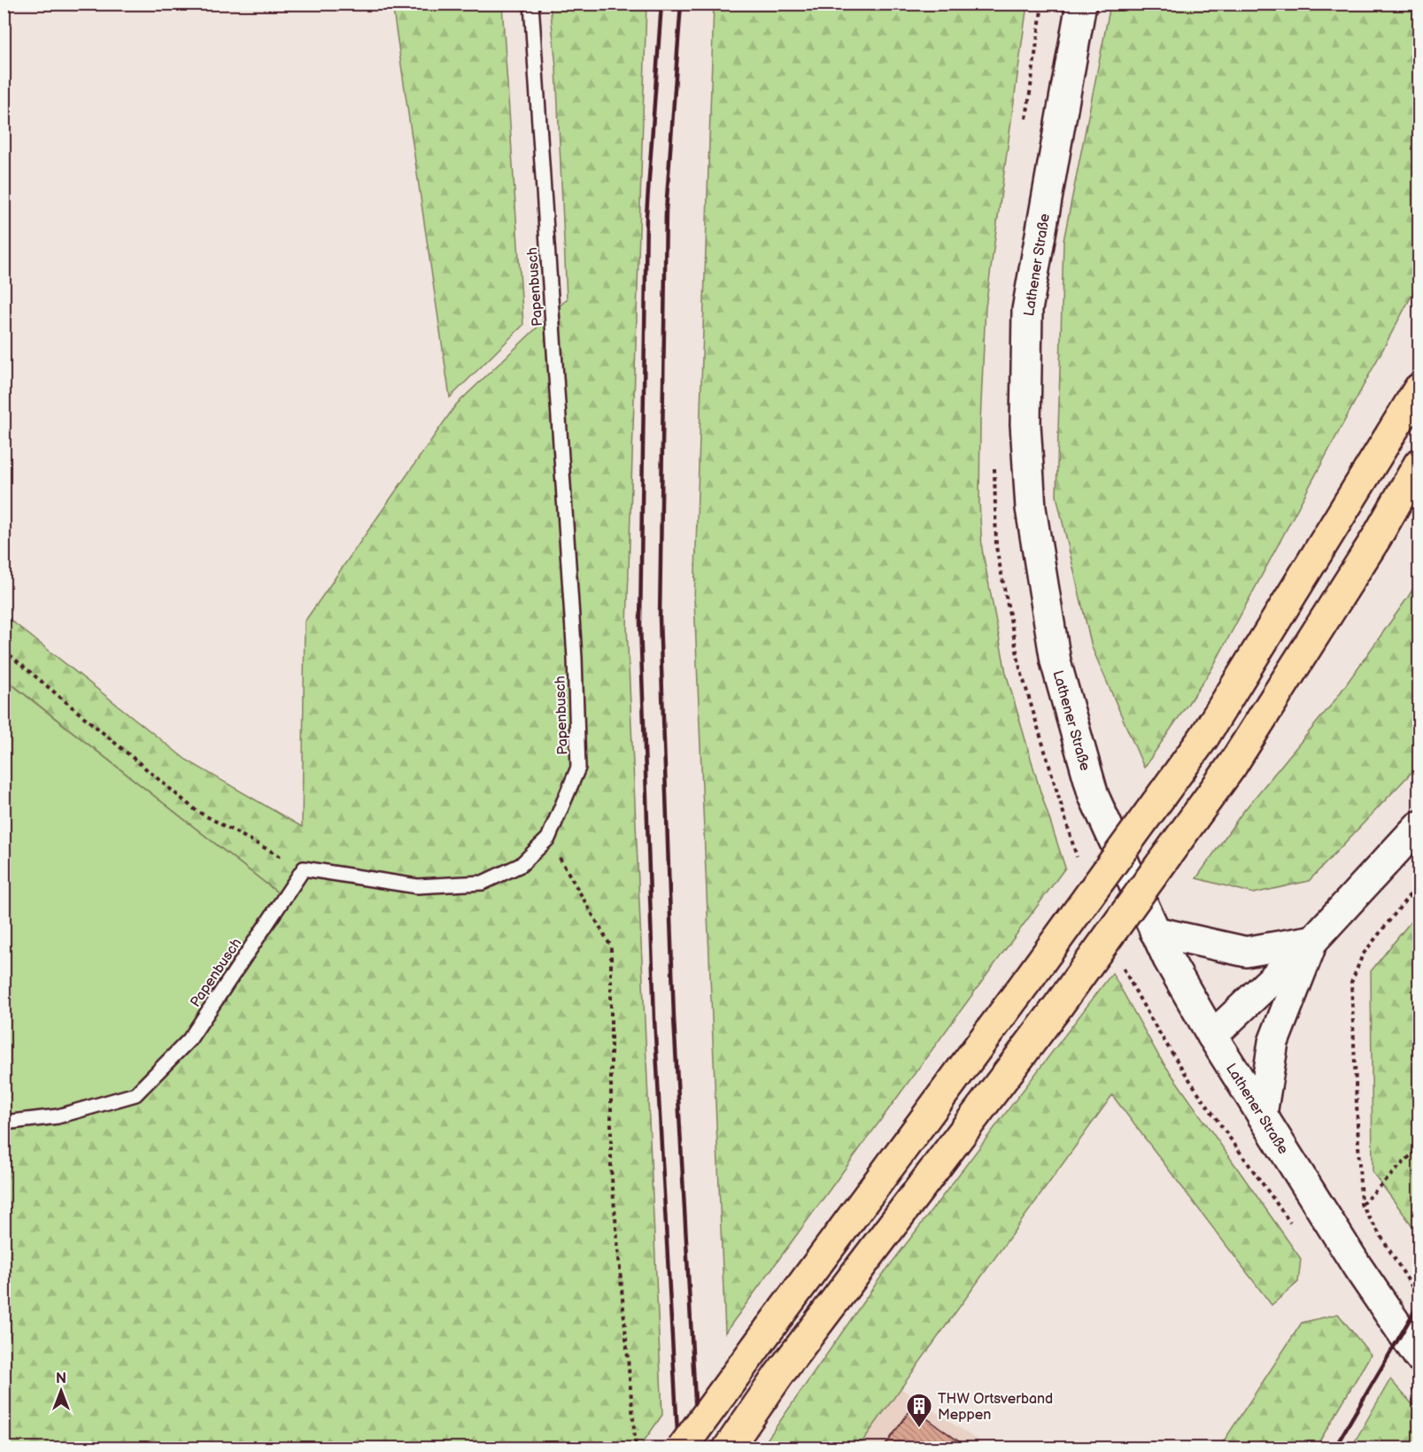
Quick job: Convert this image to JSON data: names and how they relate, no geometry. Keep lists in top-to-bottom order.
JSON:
{
  "streets": {
    "street": ["Lathener Straße"],
    "lane": ["Papenbusch"]
  },
  "places": {
    "building": ["THW Ortsverband Meppen"]
  },
  "north": "top"
}
